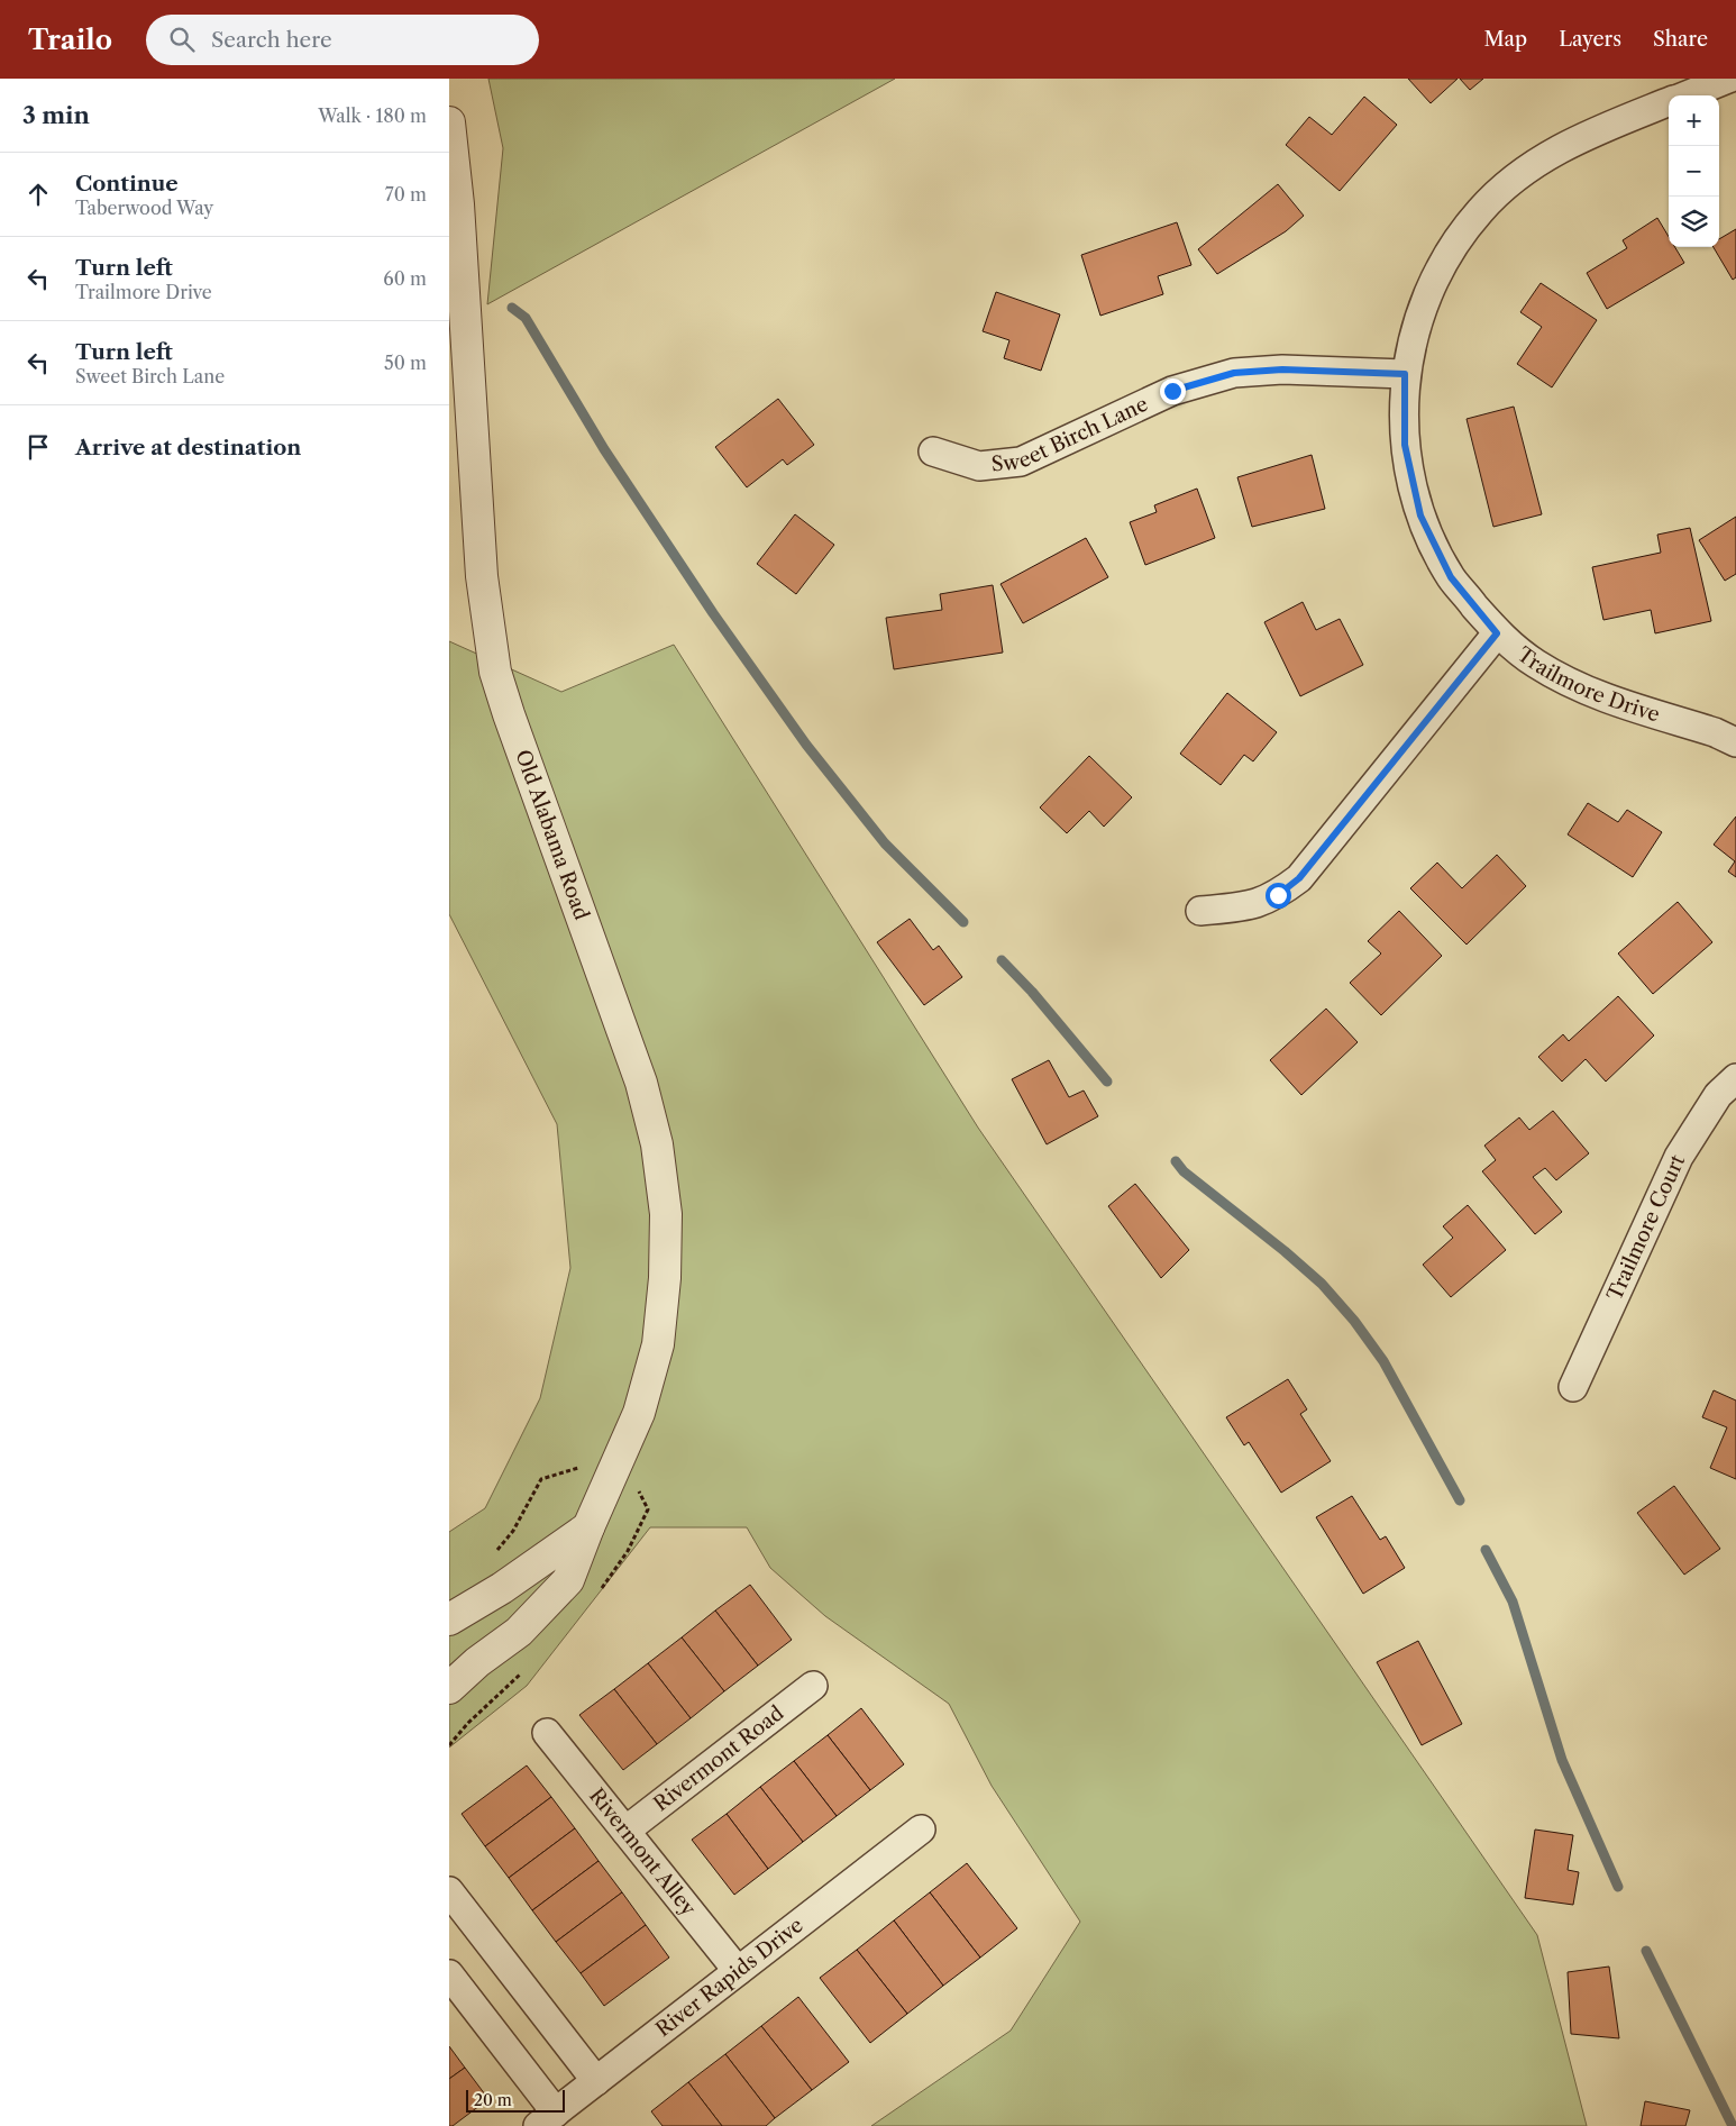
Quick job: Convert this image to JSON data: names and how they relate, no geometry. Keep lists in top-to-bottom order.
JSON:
{
  "streets": {
    "street": [
      "Sweet Birch Lane",
      "Trailmore Drive",
      "Old Alabama Road",
      "Trailmore Court",
      "Rivermont Road",
      "Rivermont Alley",
      "River Rapids Drive"
    ]
  },
  "crossings": [
    ["Sweet Birch Lane", "Trailmore Drive"],
    ["Rivermont Road", "Rivermont Alley"],
    ["Rivermont Alley", "River Rapids Drive"]
  ],
  "scale_bar": "20 m",
  "page": {
    "header": "Trailo",
    "search": "Search here",
    "nav": ["Map", "Layers", "Share"],
    "heading": ["3 min", "Walk · 180 m"],
    "map_buttons": ["+", "−"],
    "list": [
      ["Continue", "Taberwood Way", "70 m"],
      ["Turn left", "Trailmore Drive", "60 m"],
      ["Turn left", "Sweet Birch Lane", "50 m"],
      "Arrive at destination"
    ],
    "scale": "20 m"
  }
}
